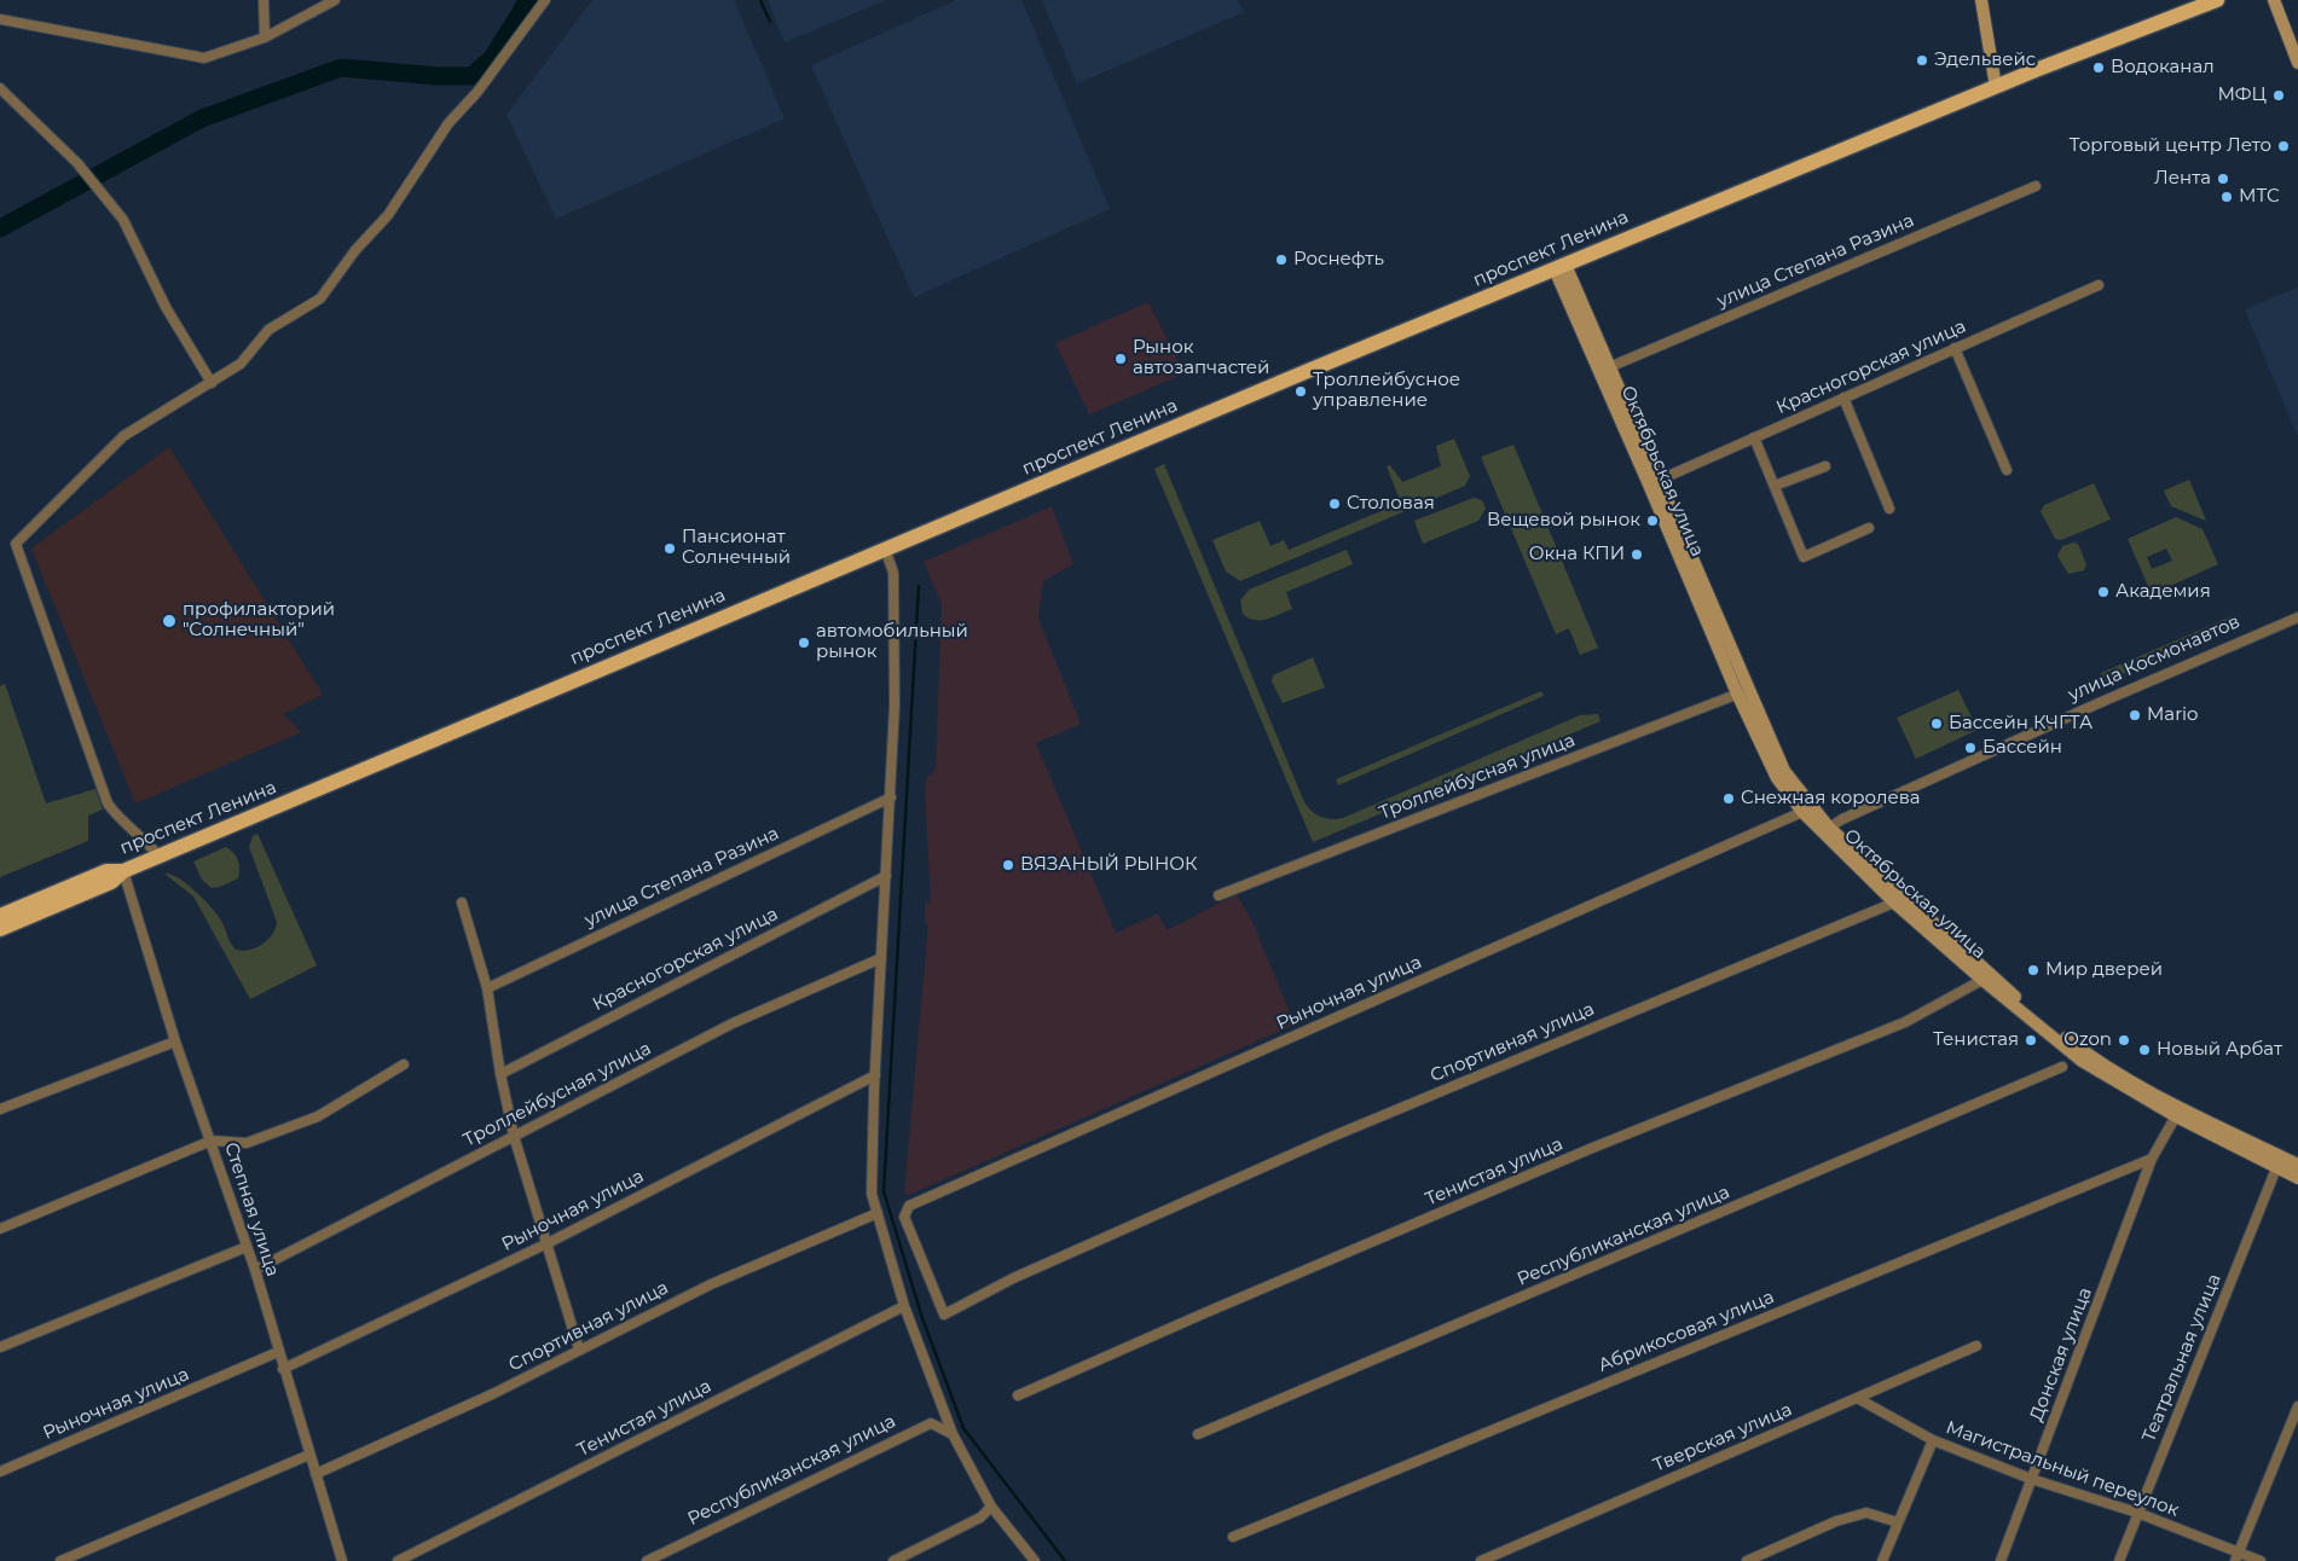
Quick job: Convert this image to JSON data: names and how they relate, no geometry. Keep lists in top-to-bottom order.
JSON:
{
  "streets": {
    "main road": ["проспект Ленина", "Октябрьская улица"],
    "street": [
      "улица Степана Разина",
      "Красногорская улица",
      "улица Космонавтов",
      "Троллейбусная улица",
      "Рыночная улица",
      "Спортивная улица",
      "Тенистая улица",
      "Степная улица",
      "Республиканская улица",
      "Абрикосовая улица",
      "Донская улица",
      "Театральная улица",
      "Тверская улица",
      "Магистральный переулок"
    ]
  },
  "crossings": [
    ["проспект Ленина", "Октябрьская улица"],
    ["проспект Ленина", "Степная улица"],
    ["улица Степана Разина", "Октябрьская улица"],
    ["Красногорская улица", "Октябрьская улица"],
    ["Октябрьская улица", "улица Космонавтов"],
    ["Октябрьская улица", "Троллейбусная улица"],
    ["Октябрьская улица", "Рыночная улица"],
    ["Октябрьская улица", "Спортивная улица"],
    ["Октябрьская улица", "Тенистая улица"],
    ["Октябрьская улица", "Донская улица"],
    ["Октябрьская улица", "Театральная улица"],
    ["Троллейбусная улица", "Степная улица"],
    ["Рыночная улица", "Спортивная улица"],
    ["Рыночная улица", "Степная улица"],
    ["Спортивная улица", "Степная улица"],
    ["Абрикосовая улица", "Донская улица"],
    ["Донская улица", "Магистральный переулок"],
    ["Театральная улица", "Магистральный переулок"],
    ["Тверская улица", "Магистральный переулок"]
  ],
  "places": [
    "Эдельвейс",
    "Водоканал",
    "МФЦ",
    "Торговый центр Лето",
    "Лента",
    "МТС",
    "Роснефть",
    "Рынок автозапчастей",
    "Троллейбусное управление",
    "Столовая",
    "Вещевой рынок",
    "Пансионат Солнечный",
    "Окна КПИ",
    "Академия",
    "профилакторий \"Солнечный\"",
    "автомобильный рынок",
    "Mario",
    "Бассейн КЧГТА",
    "Бассейн",
    "Снежная королева",
    "ВЯЗАНЫЙ РЫНОК",
    "Мир дверей",
    "Тенистая",
    "Ozon",
    "Новый Арбат"
  ]
}
